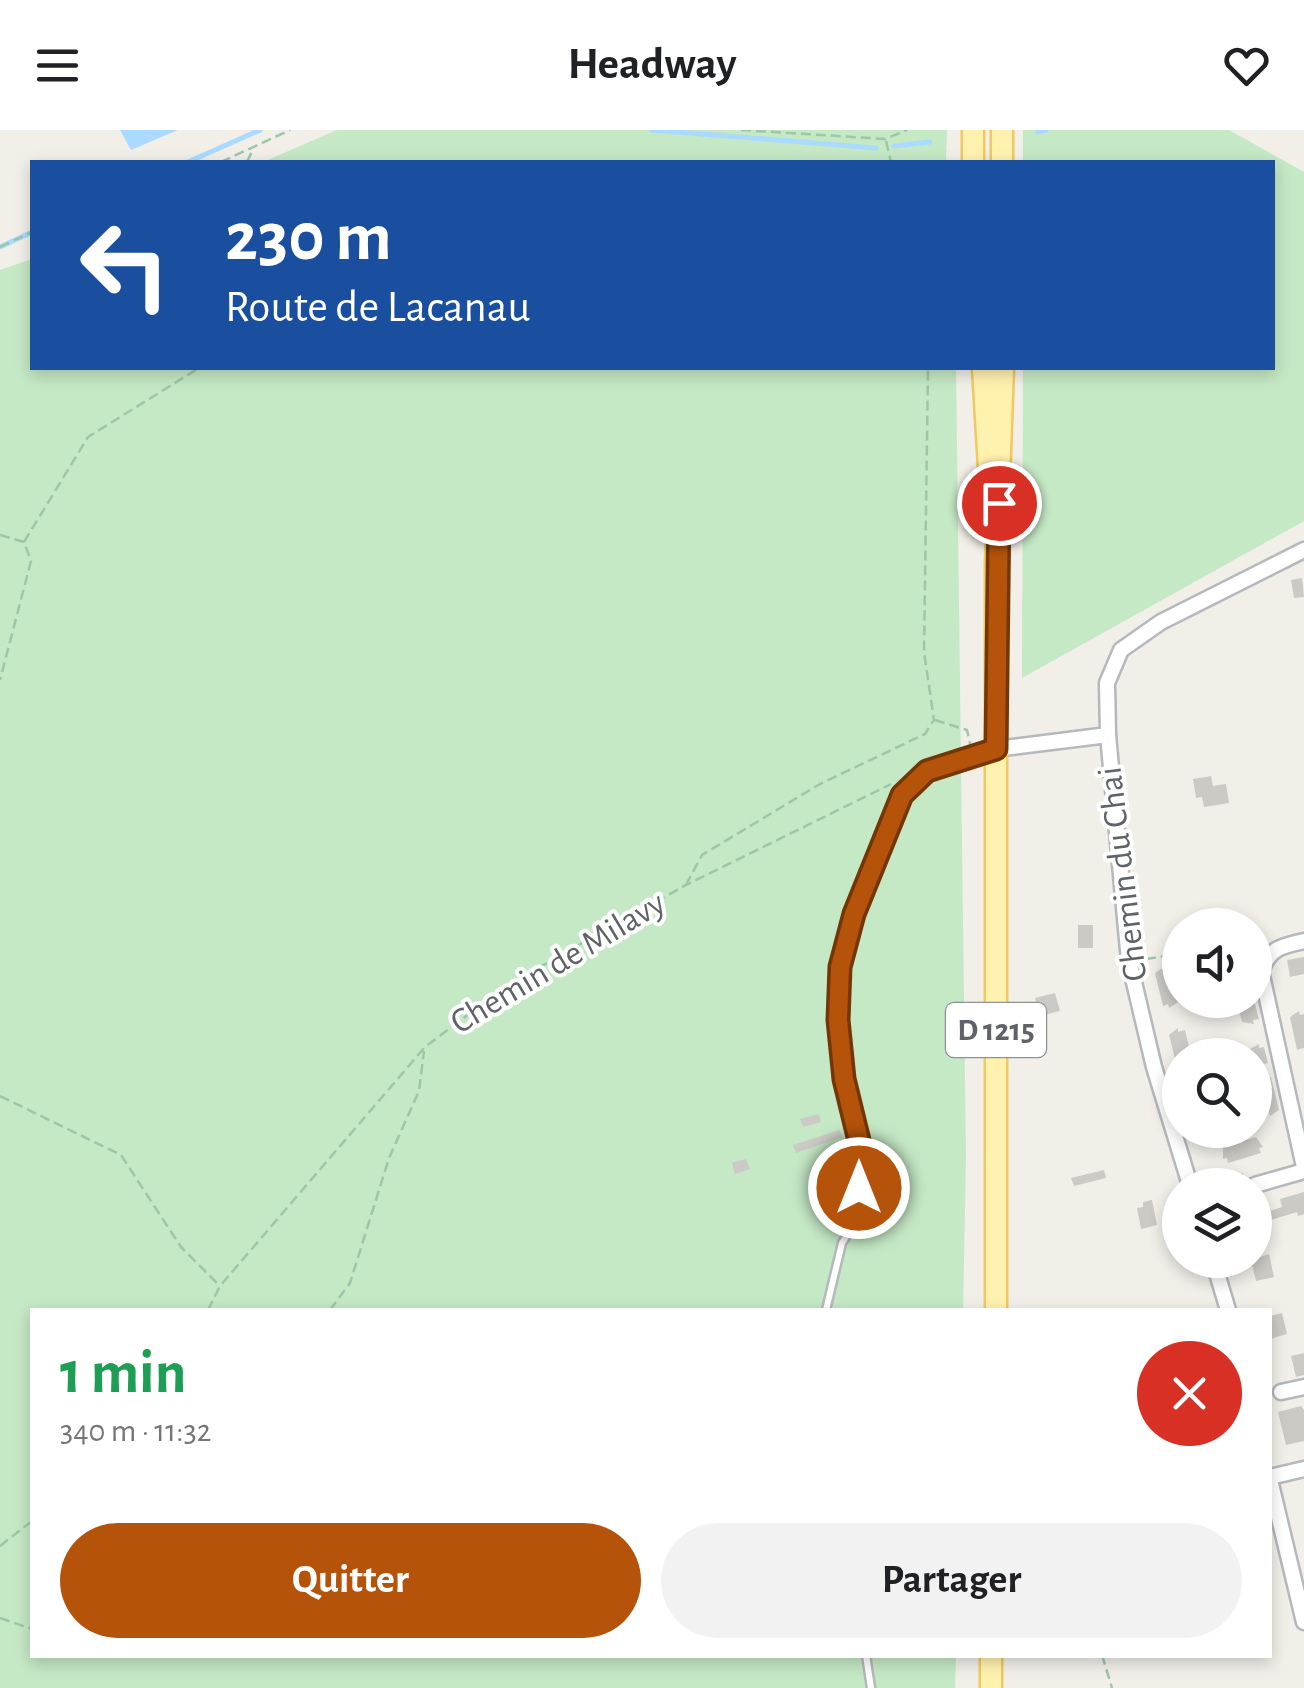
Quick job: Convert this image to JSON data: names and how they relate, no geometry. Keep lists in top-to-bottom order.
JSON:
{
  "streets": {
    "main road": ["D 1215"],
    "street": ["Chemin du Chai"],
    "path": ["Chemin de Milavy"]
  },
  "page": {
    "header": "Headway",
    "turn": ["230 m", "Route de Lacanau"],
    "heading": ["1 min", "340 m · 11:32"],
    "buttons": ["Quitter", "Partager"]
  }
}
